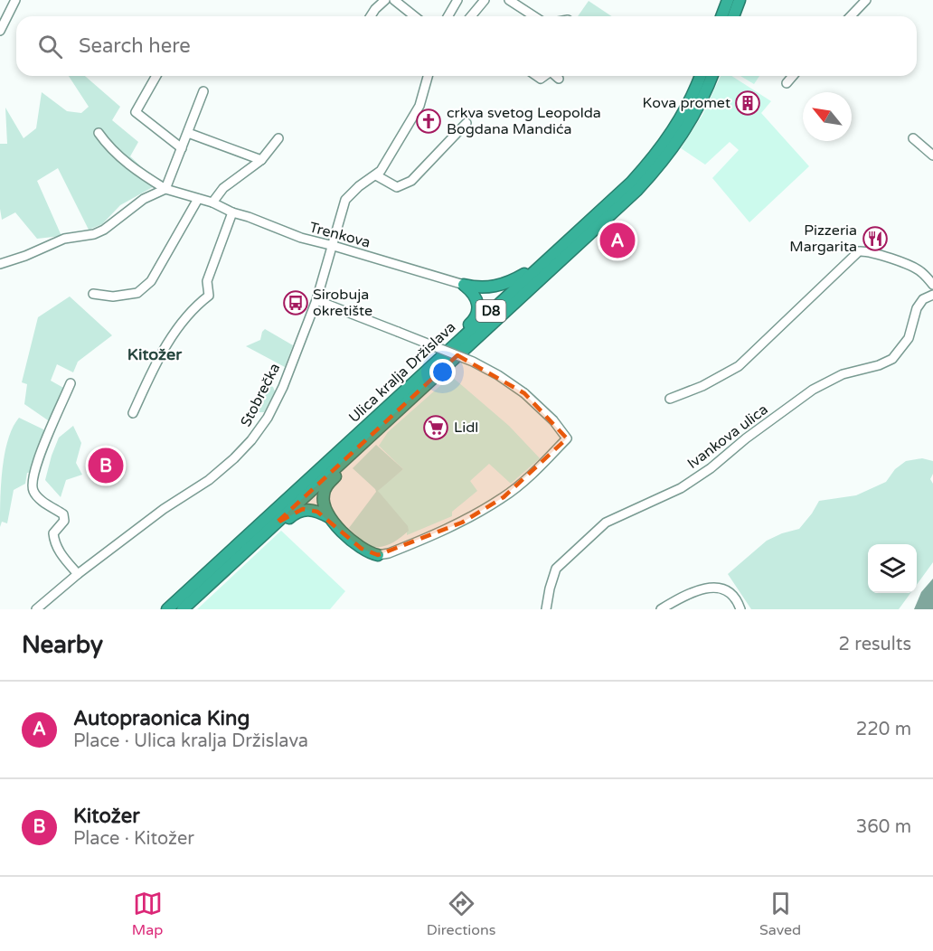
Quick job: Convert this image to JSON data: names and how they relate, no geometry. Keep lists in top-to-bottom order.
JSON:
{
  "streets": {
    "highway": ["D8", "Ulica kralja Držislava"],
    "street": ["Trenkova", "Stobrečka", "Ivankova ulica"]
  },
  "crossings": [
    ["Trenkova", "Stobrečka"]
  ],
  "districts": ["Kitožer"],
  "places": {
    "building": ["Kova promet"],
    "church": ["crkva svetog Leopolda Bogdana Mandića"],
    "restaurant": ["Pizzeria Margarita"],
    "bus stop": ["Sirobuja okretište"],
    "supermarket": ["Lidl"]
  },
  "north": "top left",
  "page": {
    "search": "Search here",
    "pins": ["A", "B"],
    "heading": ["Nearby", "2 results"],
    "list": [
      {
        "mark": "A",
        "name": "Autopraonica King",
        "note": "Place · Ulica kralja Držislava",
        "value": "220 m"
      },
      {
        "mark": "B",
        "name": "Kitožer",
        "note": "Place · Kitožer",
        "value": "360 m"
      }
    ],
    "nav": ["Map", "Directions", "Saved"]
  }
}
